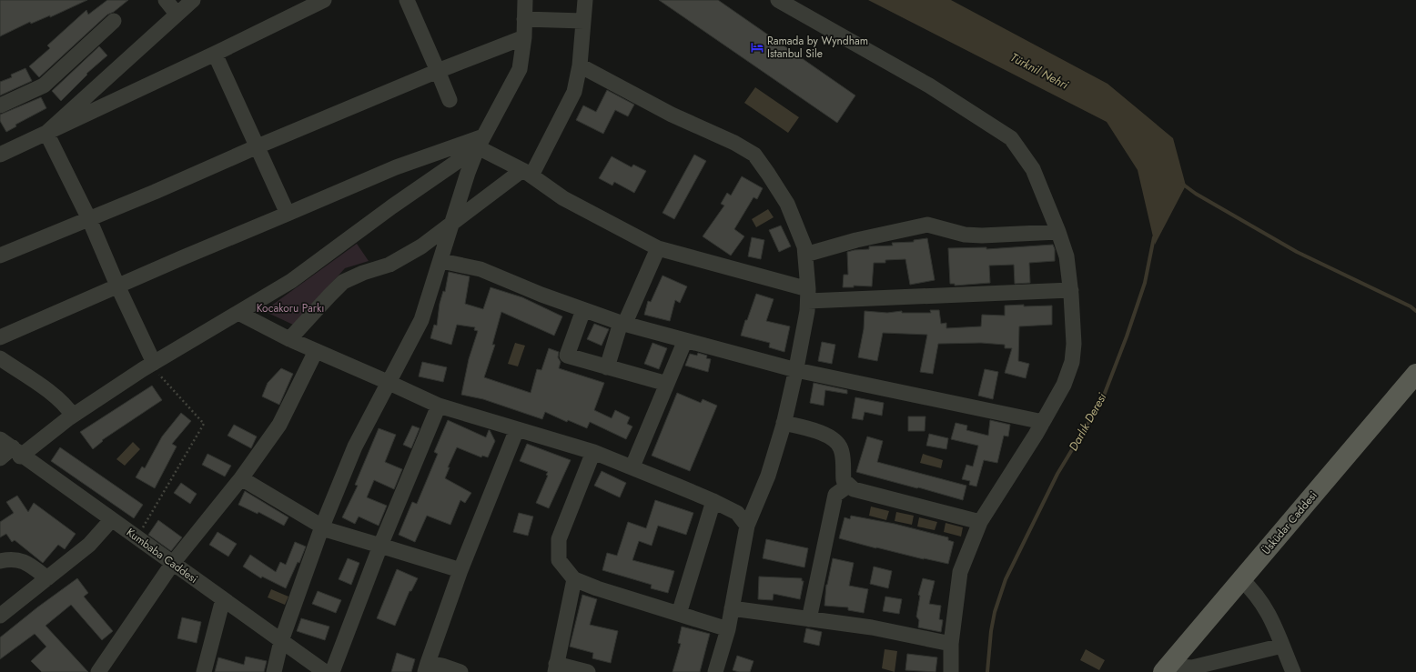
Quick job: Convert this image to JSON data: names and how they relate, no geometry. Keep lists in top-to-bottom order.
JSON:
{
  "streets": {
    "main road": ["Üsküdar Caddesi"],
    "street": ["Kumbaba Caddesi"]
  },
  "water": ["Türknil Nehri", "Darlık Deresi"],
  "parks": ["Kocakoru Parkı"],
  "places": {
    "hotel": ["Ramada by Wyndham Istanbul Sile"]
  }
}
